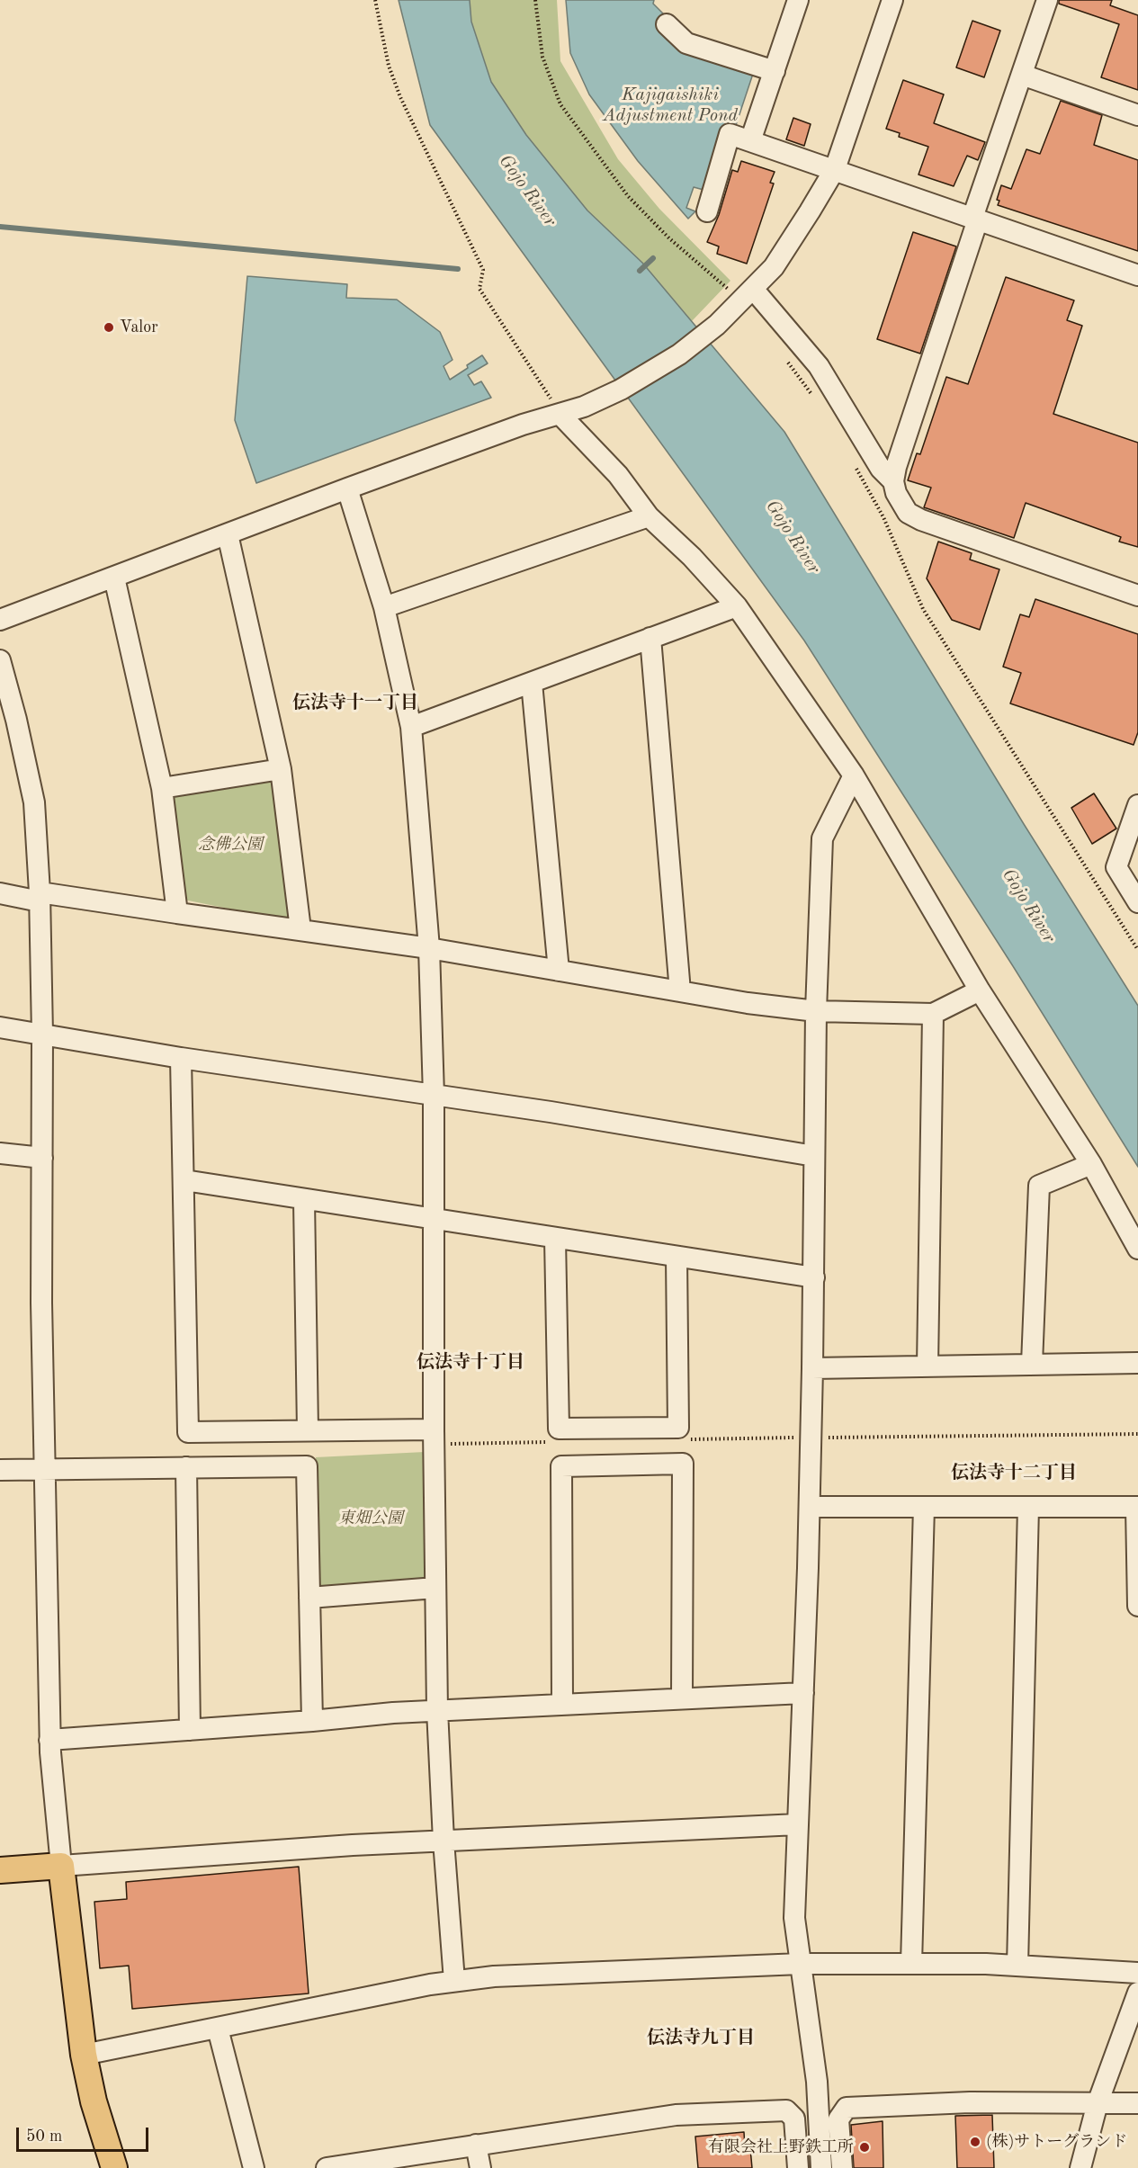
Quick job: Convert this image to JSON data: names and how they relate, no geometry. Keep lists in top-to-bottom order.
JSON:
{
  "districts": [
    "伝法寺十一丁目",
    "伝法寺十丁目",
    "伝法寺十二丁目",
    "伝法寺九丁目"
  ],
  "water": ["Kajigaishiki Adjustment Pond", "Gojo River"],
  "parks": ["念佛公園", "東畑公園"],
  "places": ["Valor", "(株)サトーグランド", "有限会社上野鉄工所"],
  "scale_bar": "50 m"
}
